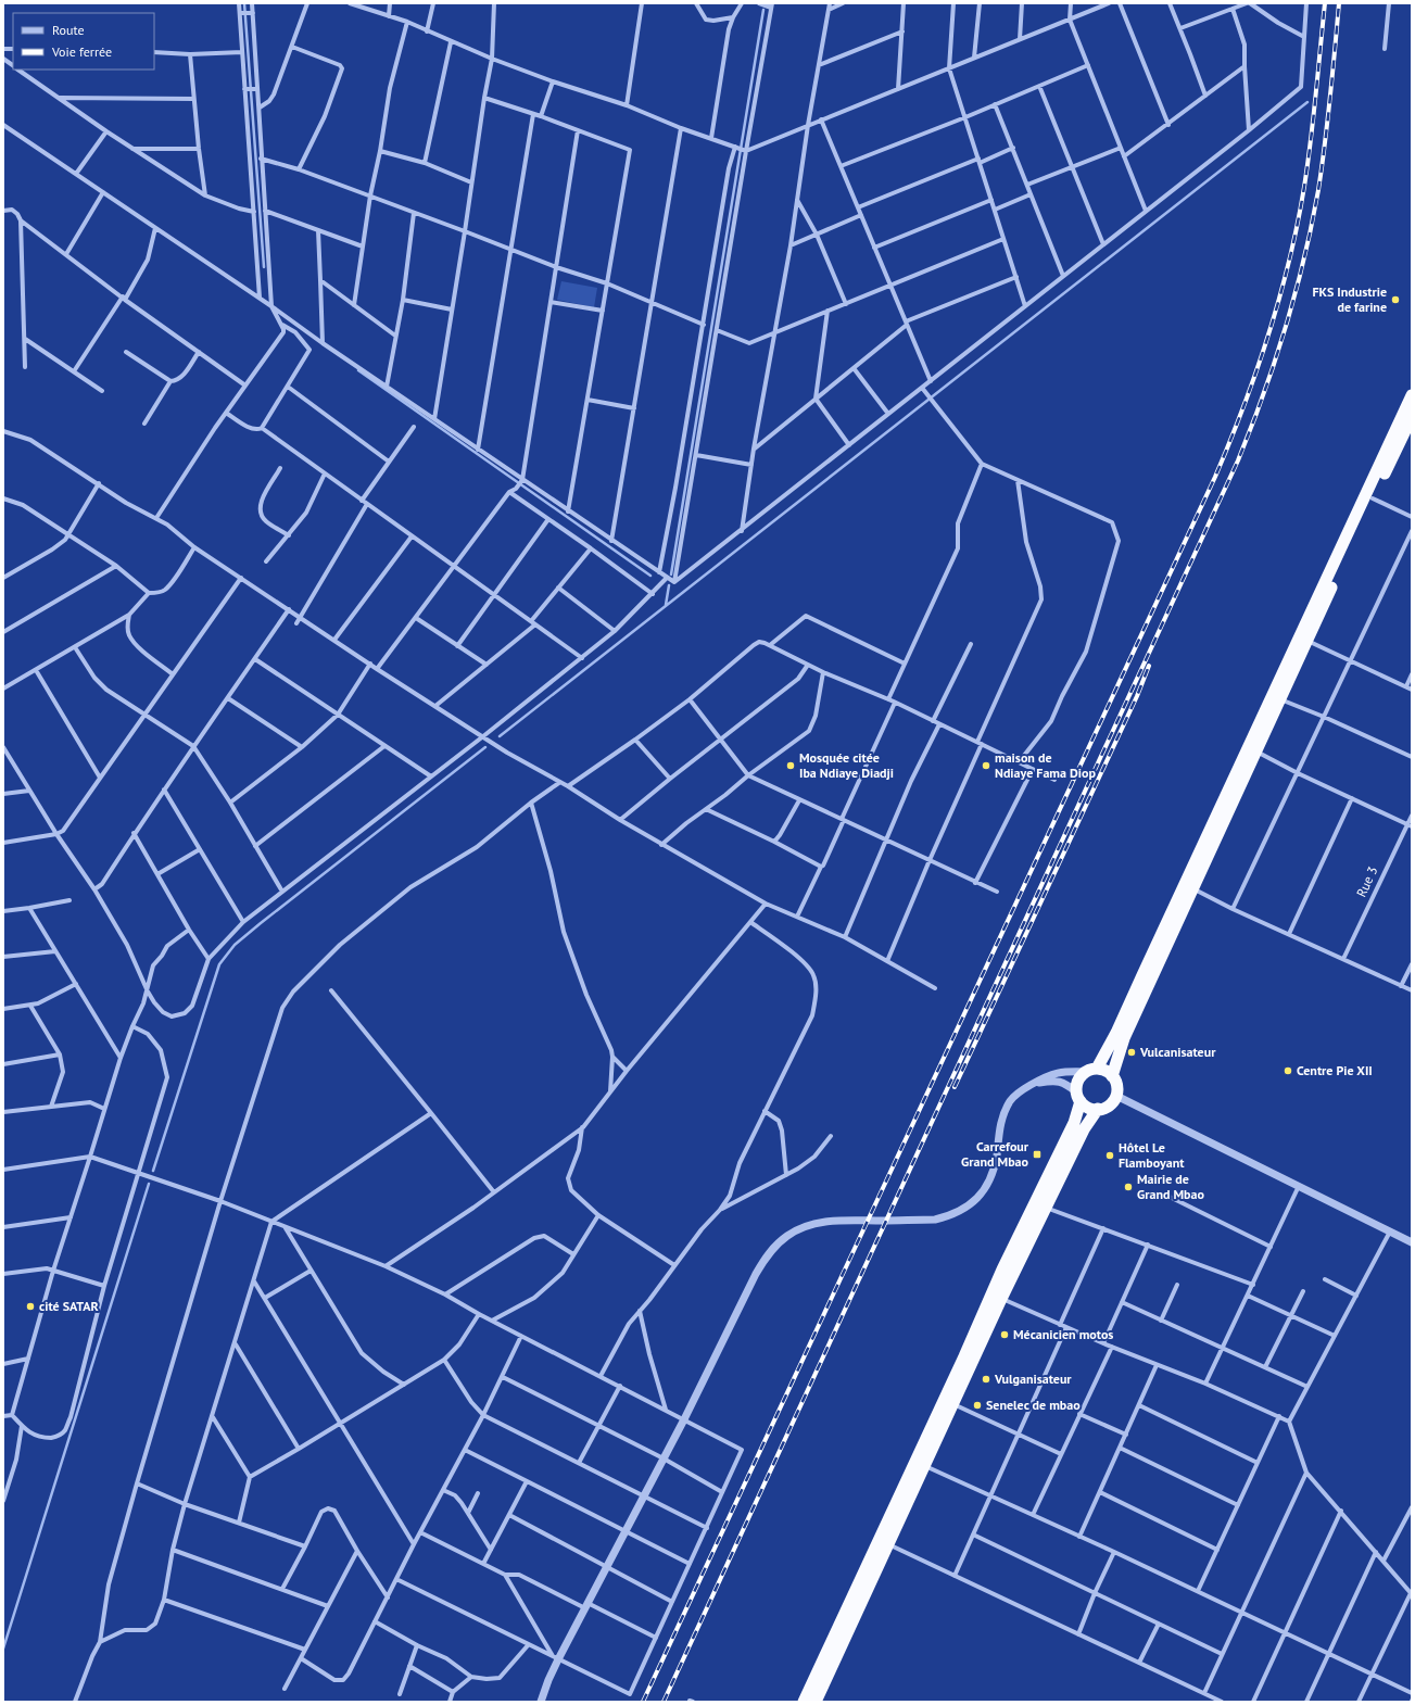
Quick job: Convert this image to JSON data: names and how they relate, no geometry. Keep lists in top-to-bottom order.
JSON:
{
  "streets": {
    "street": ["Rue 3"]
  },
  "places": {
    "other": [
      "FKS Industrie de farine",
      "Mosquée citée Iba Ndiaye Diadji",
      "maison de Ndiaye Fama Diop",
      "Vulcanisateur",
      "Centre Pie XII",
      "Hôtel Le Flamboyant",
      "Mairie de Grand Mbao",
      "cité SATAR",
      "Mécanicien motos",
      "Vulganisateur",
      "Senelec de mbao"
    ],
    "transit": ["Carrefour Grand Mbao"]
  },
  "legend": ["Route", "Voie ferrée"]
}
